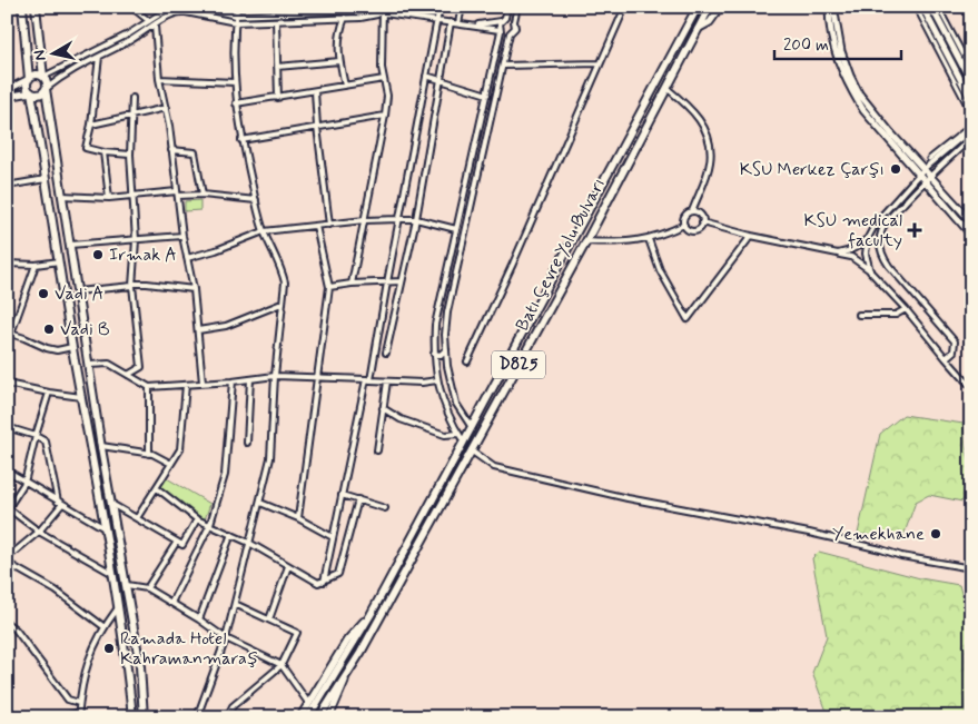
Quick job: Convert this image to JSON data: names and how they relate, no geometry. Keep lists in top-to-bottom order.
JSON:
{
  "streets": {
    "main road": ["Batı Çevre Yolu Bulvarı", "D825"]
  },
  "places": {
    "other": [
      "KSU Merkez Çarşı",
      "Irmak A",
      "Vadi A",
      "Vadi B",
      "Yemekhane",
      "Ramada Hotel Kahramanmaraş"
    ],
    "health": ["KSU medical faculty"]
  },
  "scale_bar": "200 m",
  "north": "left"
}
